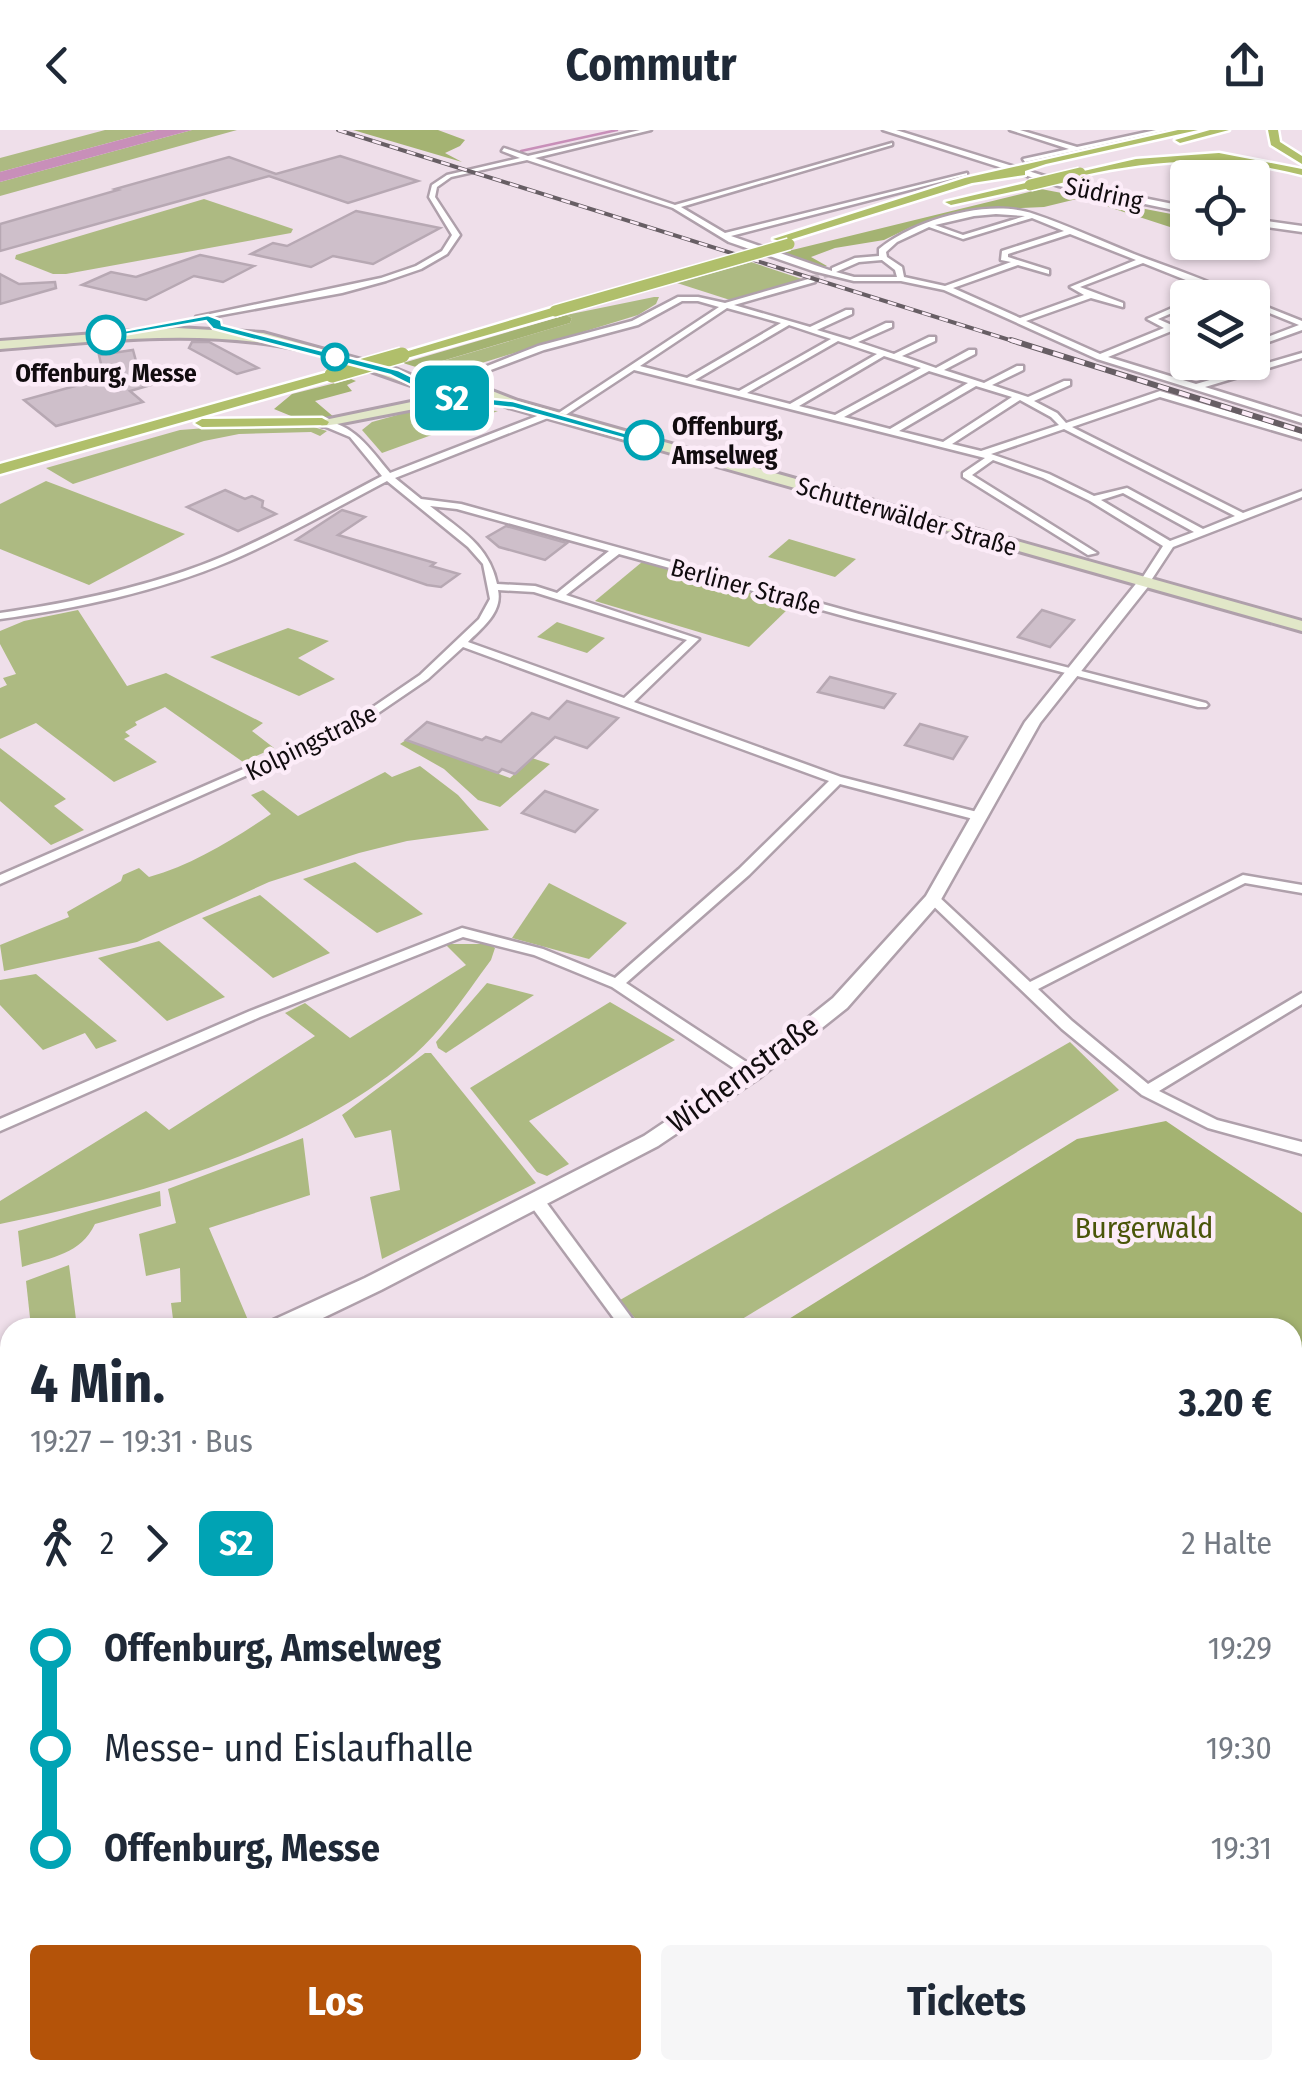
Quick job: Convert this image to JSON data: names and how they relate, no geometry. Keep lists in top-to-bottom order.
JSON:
{
  "streets": {
    "main road": ["Schutterwälder Straße"],
    "street": [
      "Südring",
      "Berliner Straße",
      "Kolpingstraße",
      "Wichernstraße"
    ]
  },
  "crossings": [
    ["Schutterwälder Straße", "Wichernstraße"],
    ["Berliner Straße", "Wichernstraße"]
  ],
  "parks": ["Burgerwald"],
  "places": ["Offenburg, Messe", "Offenburg, Amselweg"],
  "lines": ["bus line S2"],
  "page": {
    "header": "Commutr",
    "on_map": "S2",
    "heading": ["4 Min.", "19:27 – 19:31 · Bus", "3.20 €"],
    "legs": ["2", "S2", "2 Halte"],
    "list": [
      {
        "name": "Offenburg, Amselweg",
        "value": "19:29"
      },
      {
        "name": "Messe- und Eislaufhalle",
        "value": "19:30"
      },
      {
        "name": "Offenburg, Messe",
        "value": "19:31"
      }
    ],
    "buttons": ["Los", "Tickets"]
  }
}
